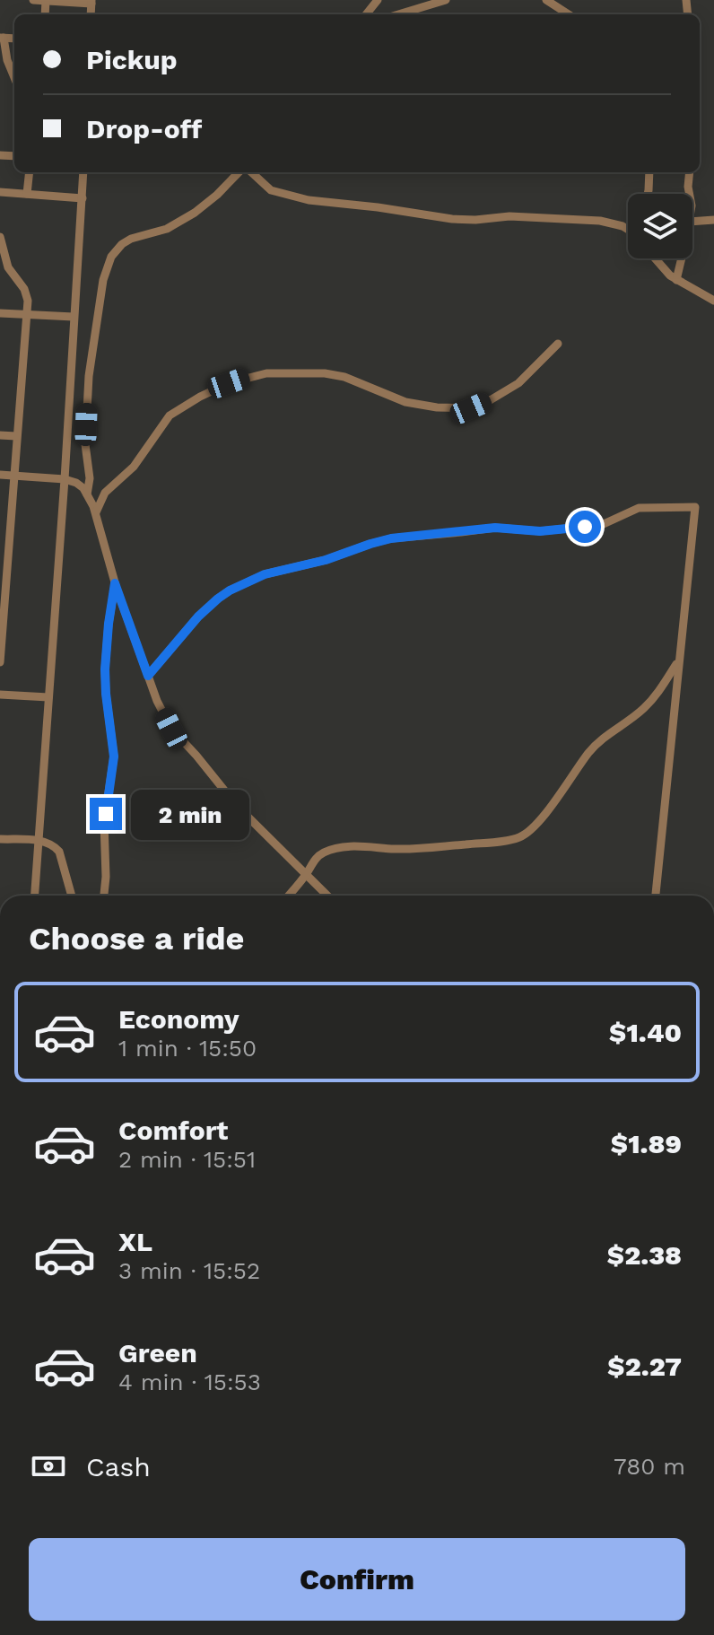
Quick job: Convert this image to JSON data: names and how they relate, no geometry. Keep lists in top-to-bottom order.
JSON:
{
  "page": {
    "banner": ["Pickup", "Drop-off"],
    "bubble": "2 min",
    "heading": "Choose a ride",
    "list": [
      {
        "name": "Economy",
        "note": "1 min · 15:50",
        "value": "$1.40"
      },
      {
        "name": "Comfort",
        "note": "2 min · 15:51",
        "value": "$1.89"
      },
      {
        "name": "XL",
        "note": "3 min · 15:52",
        "value": "$2.38"
      },
      {
        "name": "Green",
        "note": "4 min · 15:53",
        "value": "$2.27"
      }
    ],
    "pay": ["Cash", "780 m"],
    "buttons": "Confirm"
  }
}
